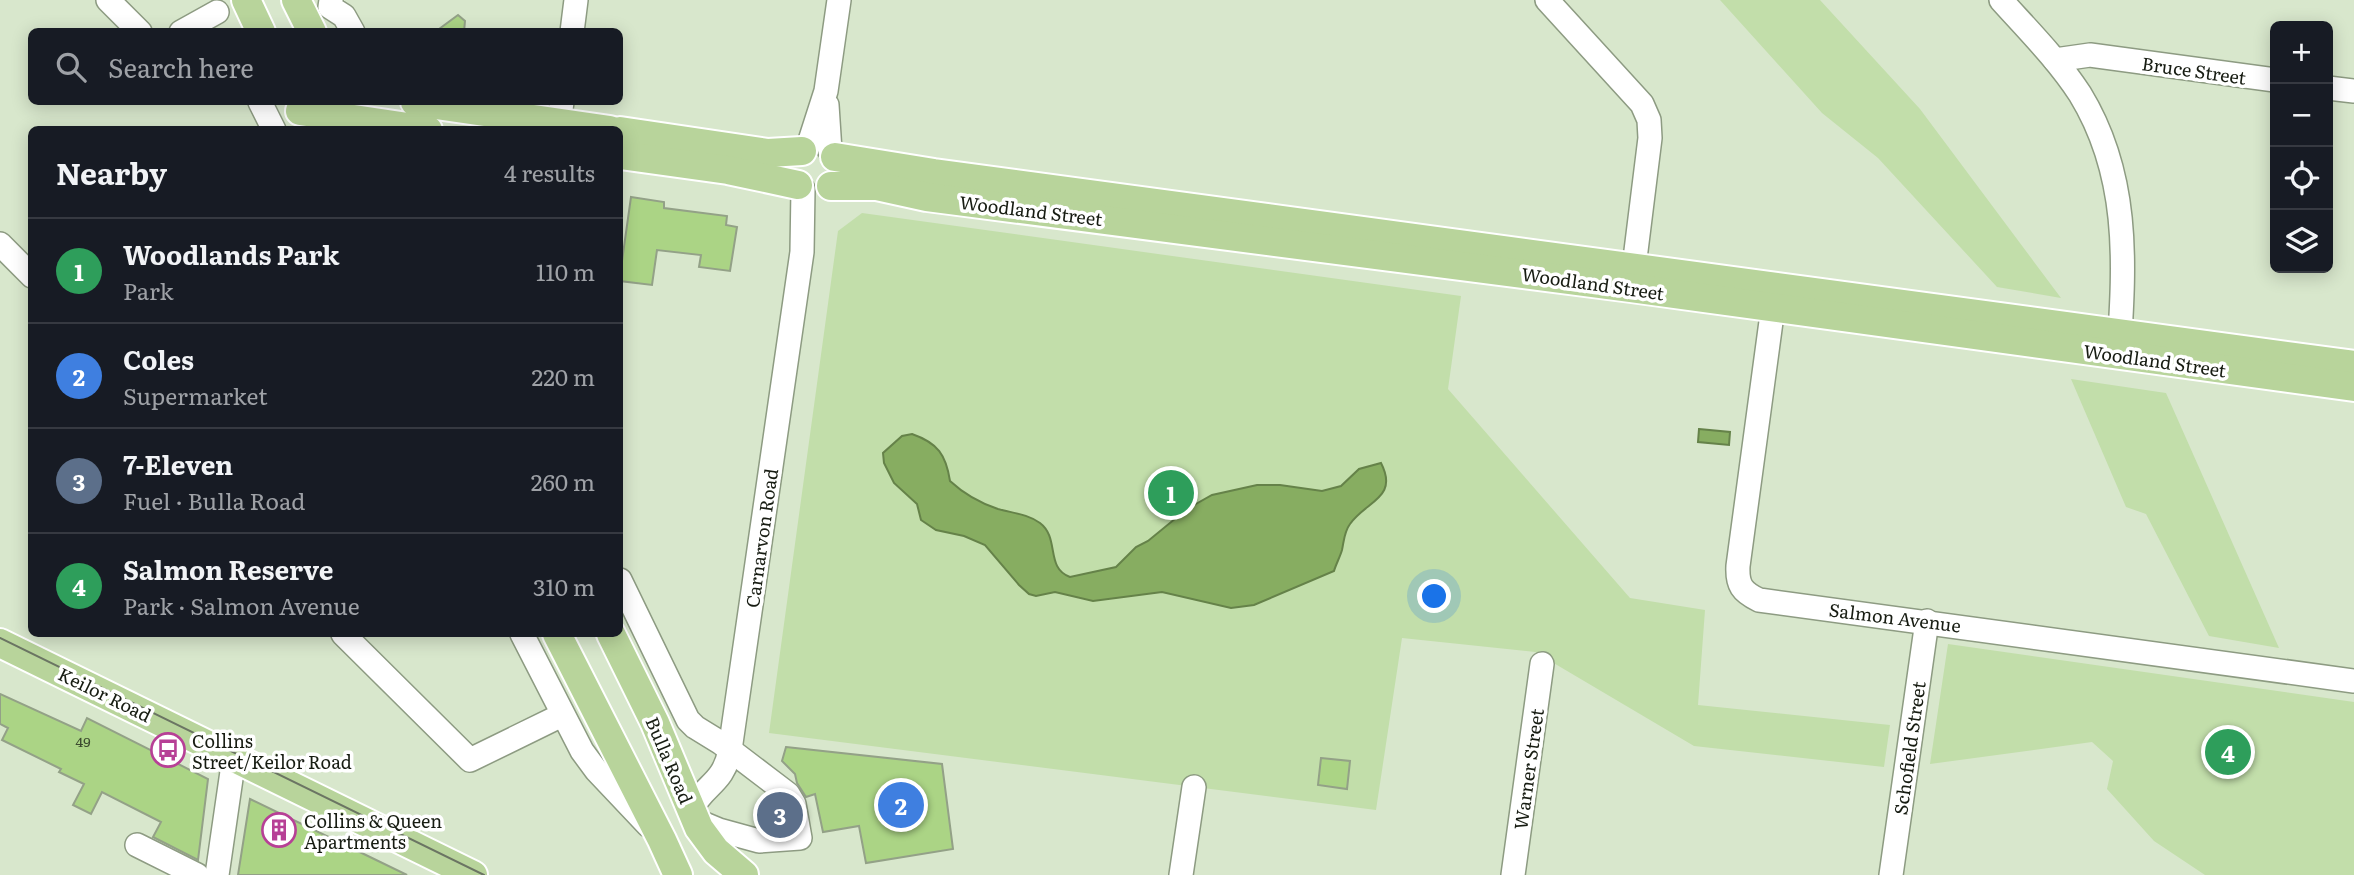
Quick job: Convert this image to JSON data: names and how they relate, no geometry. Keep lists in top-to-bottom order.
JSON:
{
  "streets": {
    "main road": ["Woodland Street", "Keilor Road", "Bulla Road"],
    "street": [
      "Bruce Street",
      "Carnarvon Road",
      "Salmon Avenue",
      "Schofield Street",
      "Warner Street"
    ]
  },
  "crossings": [
    ["Woodland Street", "Carnarvon Road"],
    ["Woodland Street", "Salmon Avenue"],
    ["Carnarvon Road", "Bulla Road"],
    ["Salmon Avenue", "Schofield Street"]
  ],
  "places": {
    "bus stop": ["Collins Street/Keilor Road"],
    "building": ["Collins & Queen Apartments"]
  },
  "house_numbers": ["49"],
  "page": {
    "map_buttons": ["+", "−"],
    "search": "Search here",
    "heading": ["Nearby", "4 results"],
    "list": [
      {
        "mark": "1",
        "name": "Woodlands Park",
        "note": "Park",
        "value": "110 m"
      },
      {
        "mark": "2",
        "name": "Coles",
        "note": "Supermarket",
        "value": "220 m"
      },
      {
        "mark": "3",
        "name": "7-Eleven",
        "note": "Fuel · Bulla Road",
        "value": "260 m"
      },
      {
        "mark": "4",
        "name": "Salmon Reserve",
        "note": "Park · Salmon Avenue",
        "value": "310 m"
      }
    ],
    "pins": [
      "1",
      "4",
      "2",
      "3"
    ]
  }
}
